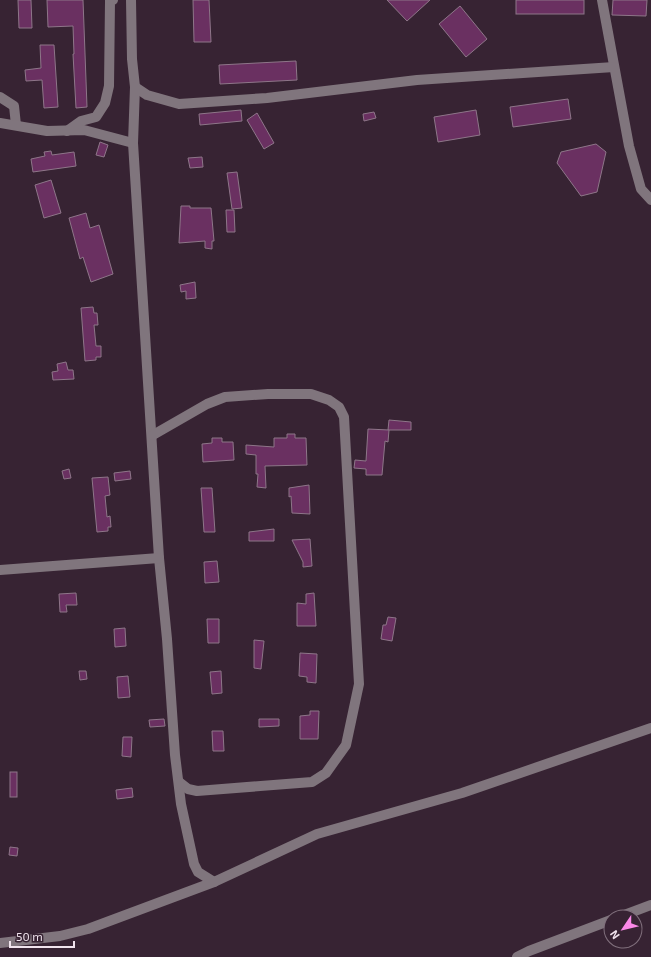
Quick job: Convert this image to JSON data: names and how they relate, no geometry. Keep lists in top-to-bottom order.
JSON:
{
  "scale_bar": "50 m",
  "north": "bottom left"
}
